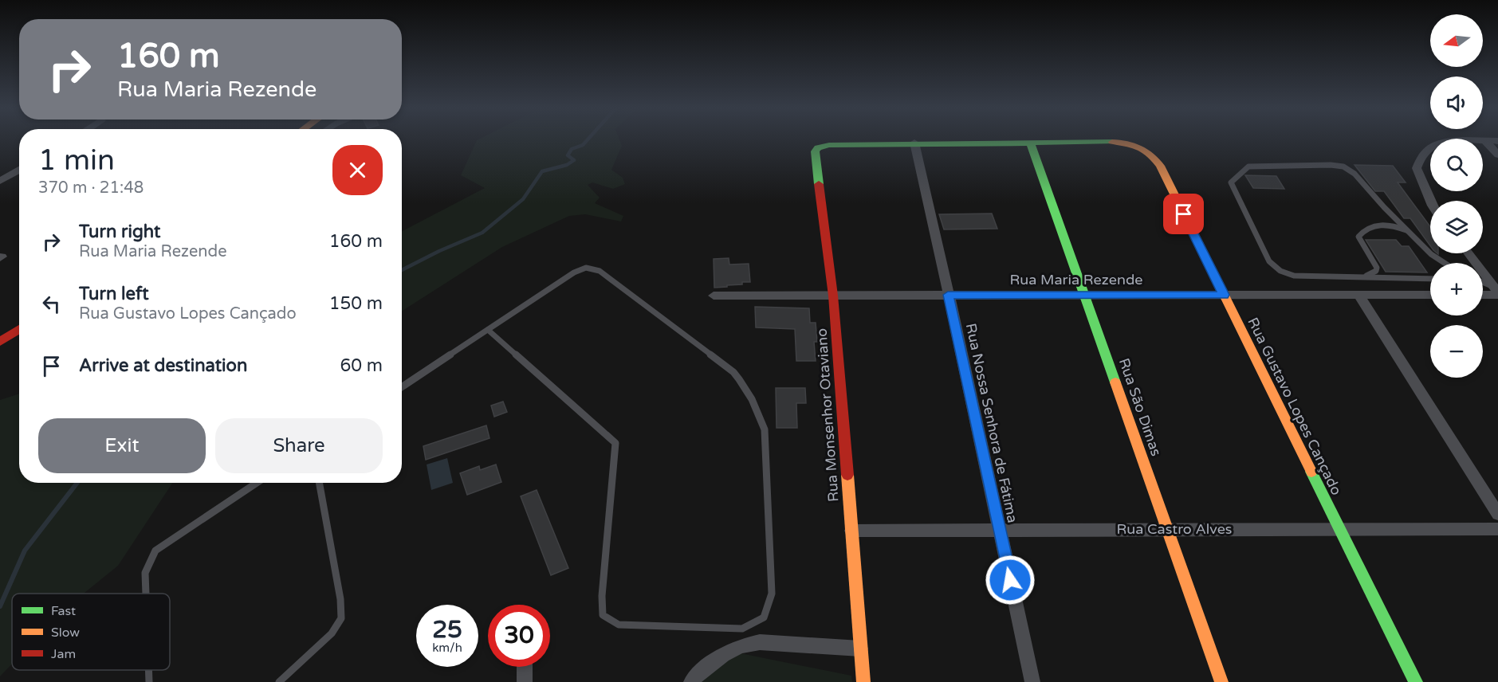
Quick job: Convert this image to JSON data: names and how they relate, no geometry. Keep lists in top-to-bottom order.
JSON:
{
  "streets": {
    "street": [
      "Rua Maria Rezende",
      "Rua Gustavo Lopes Cançado",
      "Rua São Dimas",
      "Rua Monsenhor Otaviano",
      "Rua Nossa Senhora de Fátima",
      "Rua Castro Alves"
    ]
  },
  "crossings": [
    ["Rua Maria Rezende", "Rua Gustavo Lopes Cançado"],
    ["Rua Maria Rezende", "Rua São Dimas"],
    ["Rua Maria Rezende", "Rua Monsenhor Otaviano"],
    ["Rua Maria Rezende", "Rua Nossa Senhora de Fátima"],
    ["Rua Gustavo Lopes Cançado", "Rua São Dimas"],
    ["Rua Gustavo Lopes Cançado", "Rua Castro Alves"],
    ["Rua São Dimas", "Rua Castro Alves"],
    ["Rua Monsenhor Otaviano", "Rua Nossa Senhora de Fátima"],
    ["Rua Monsenhor Otaviano", "Rua Castro Alves"],
    ["Rua Nossa Senhora de Fátima", "Rua Castro Alves"]
  ],
  "legend": ["Fast", "Slow", "Jam"],
  "north": "left",
  "page": {
    "map_buttons": ["+", "−"],
    "turn": ["160 m", "Rua Maria Rezende"],
    "heading": ["1 min", "370 m · 21:48"],
    "list": [
      {
        "name": "Turn right",
        "note": "Rua Maria Rezende",
        "value": "160 m"
      },
      {
        "name": "Turn left",
        "note": "Rua Gustavo Lopes Cançado",
        "value": "150 m"
      },
      {
        "name": "Arrive at destination",
        "value": "60 m"
      }
    ],
    "buttons": ["Exit", "Share"],
    "speed": "25 km/h",
    "limit": "30"
  }
}
